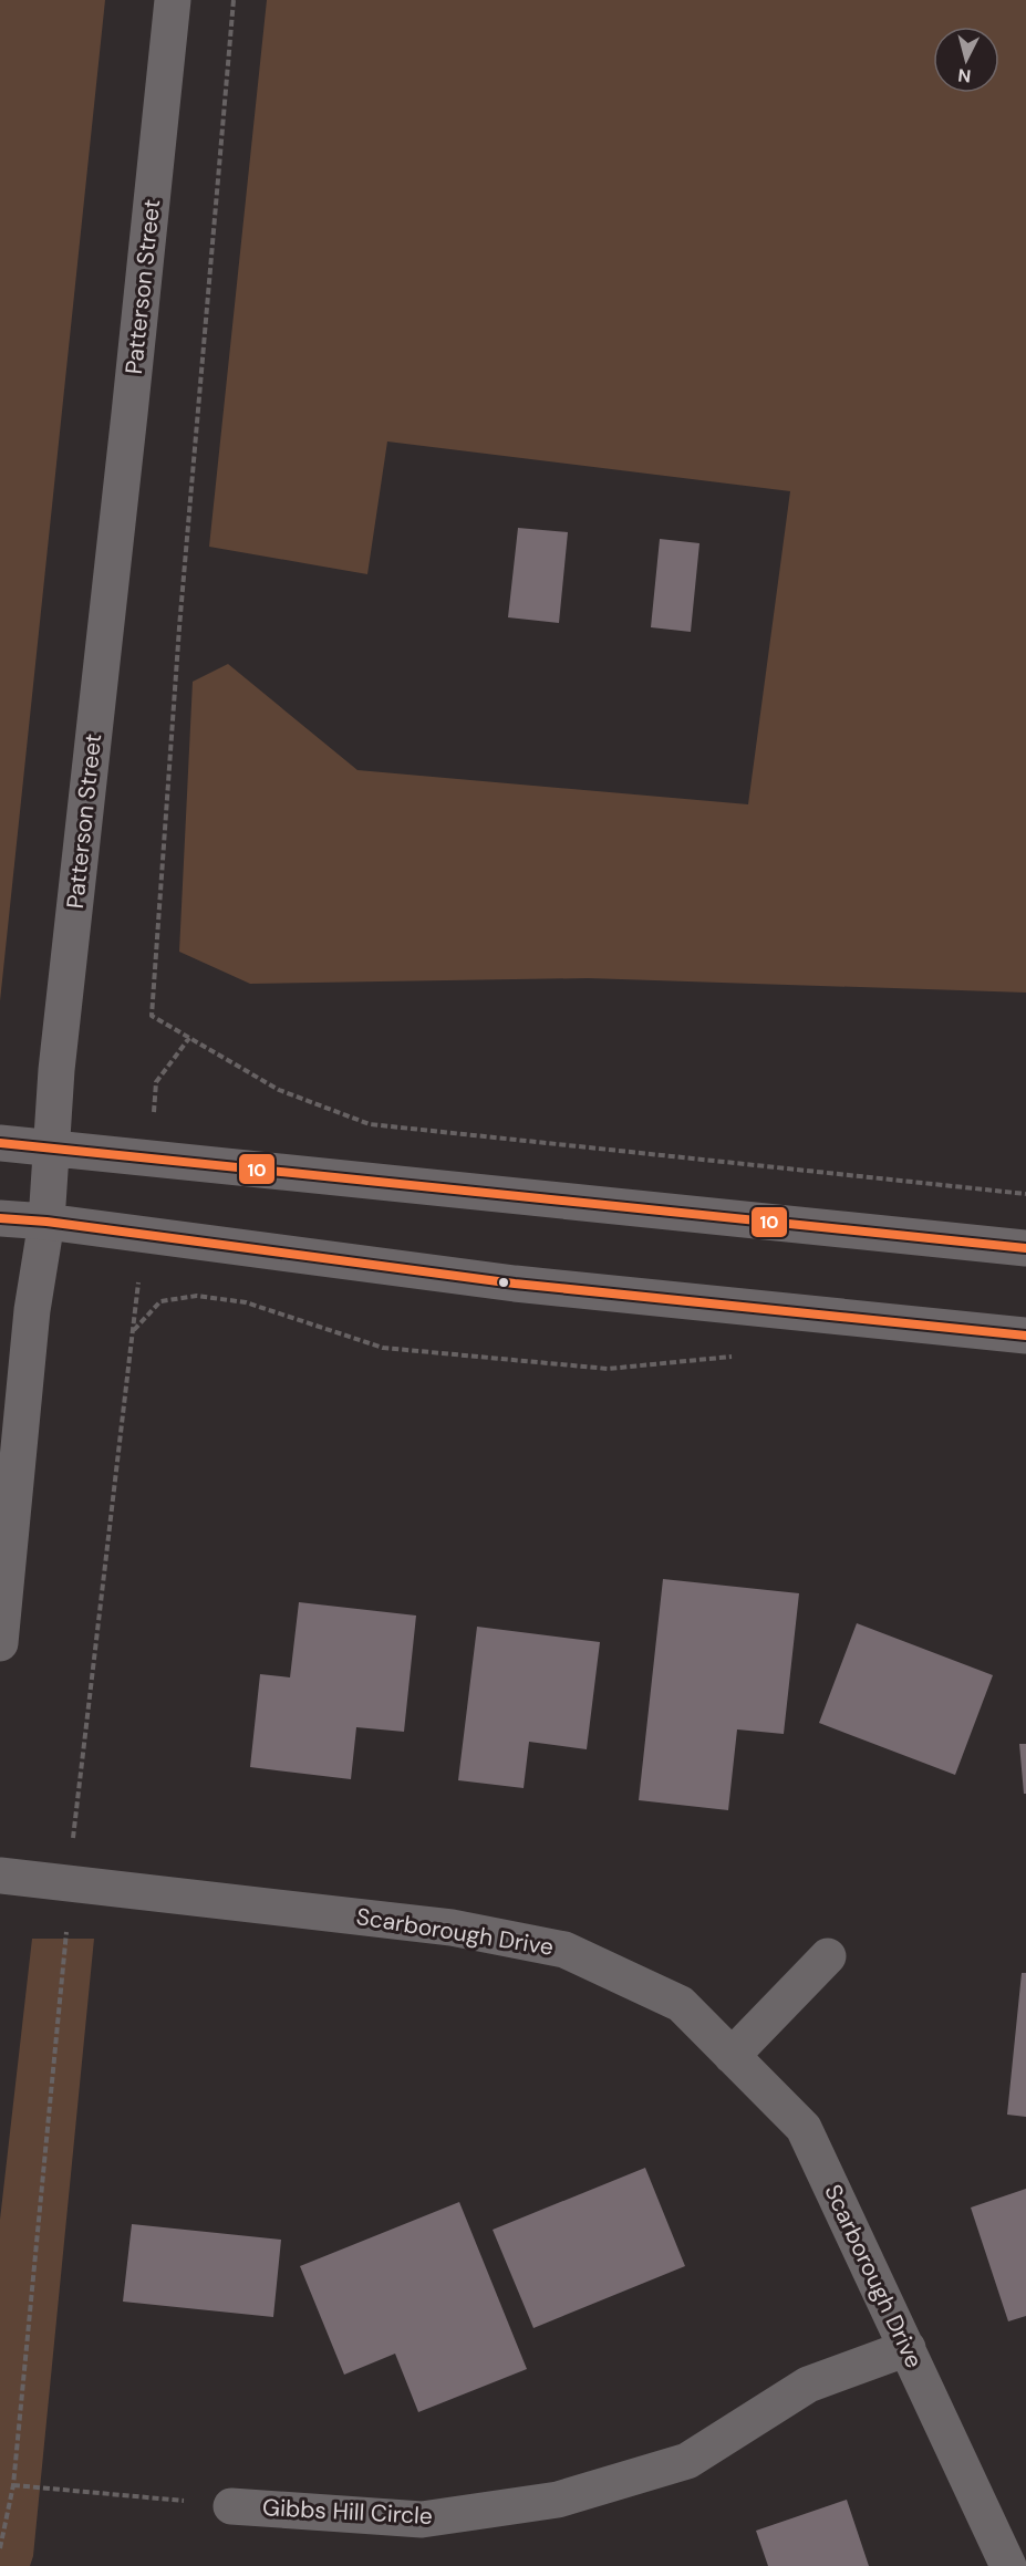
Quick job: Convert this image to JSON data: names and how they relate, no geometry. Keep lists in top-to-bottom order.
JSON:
{
  "streets": {
    "street": ["Patterson Street", "Scarborough Drive", "Gibbs Hill Circle"]
  },
  "crossings": [
    ["Scarborough Drive", "Gibbs Hill Circle"]
  ],
  "lines": ["transit line 10"],
  "north": "bottom"
}
